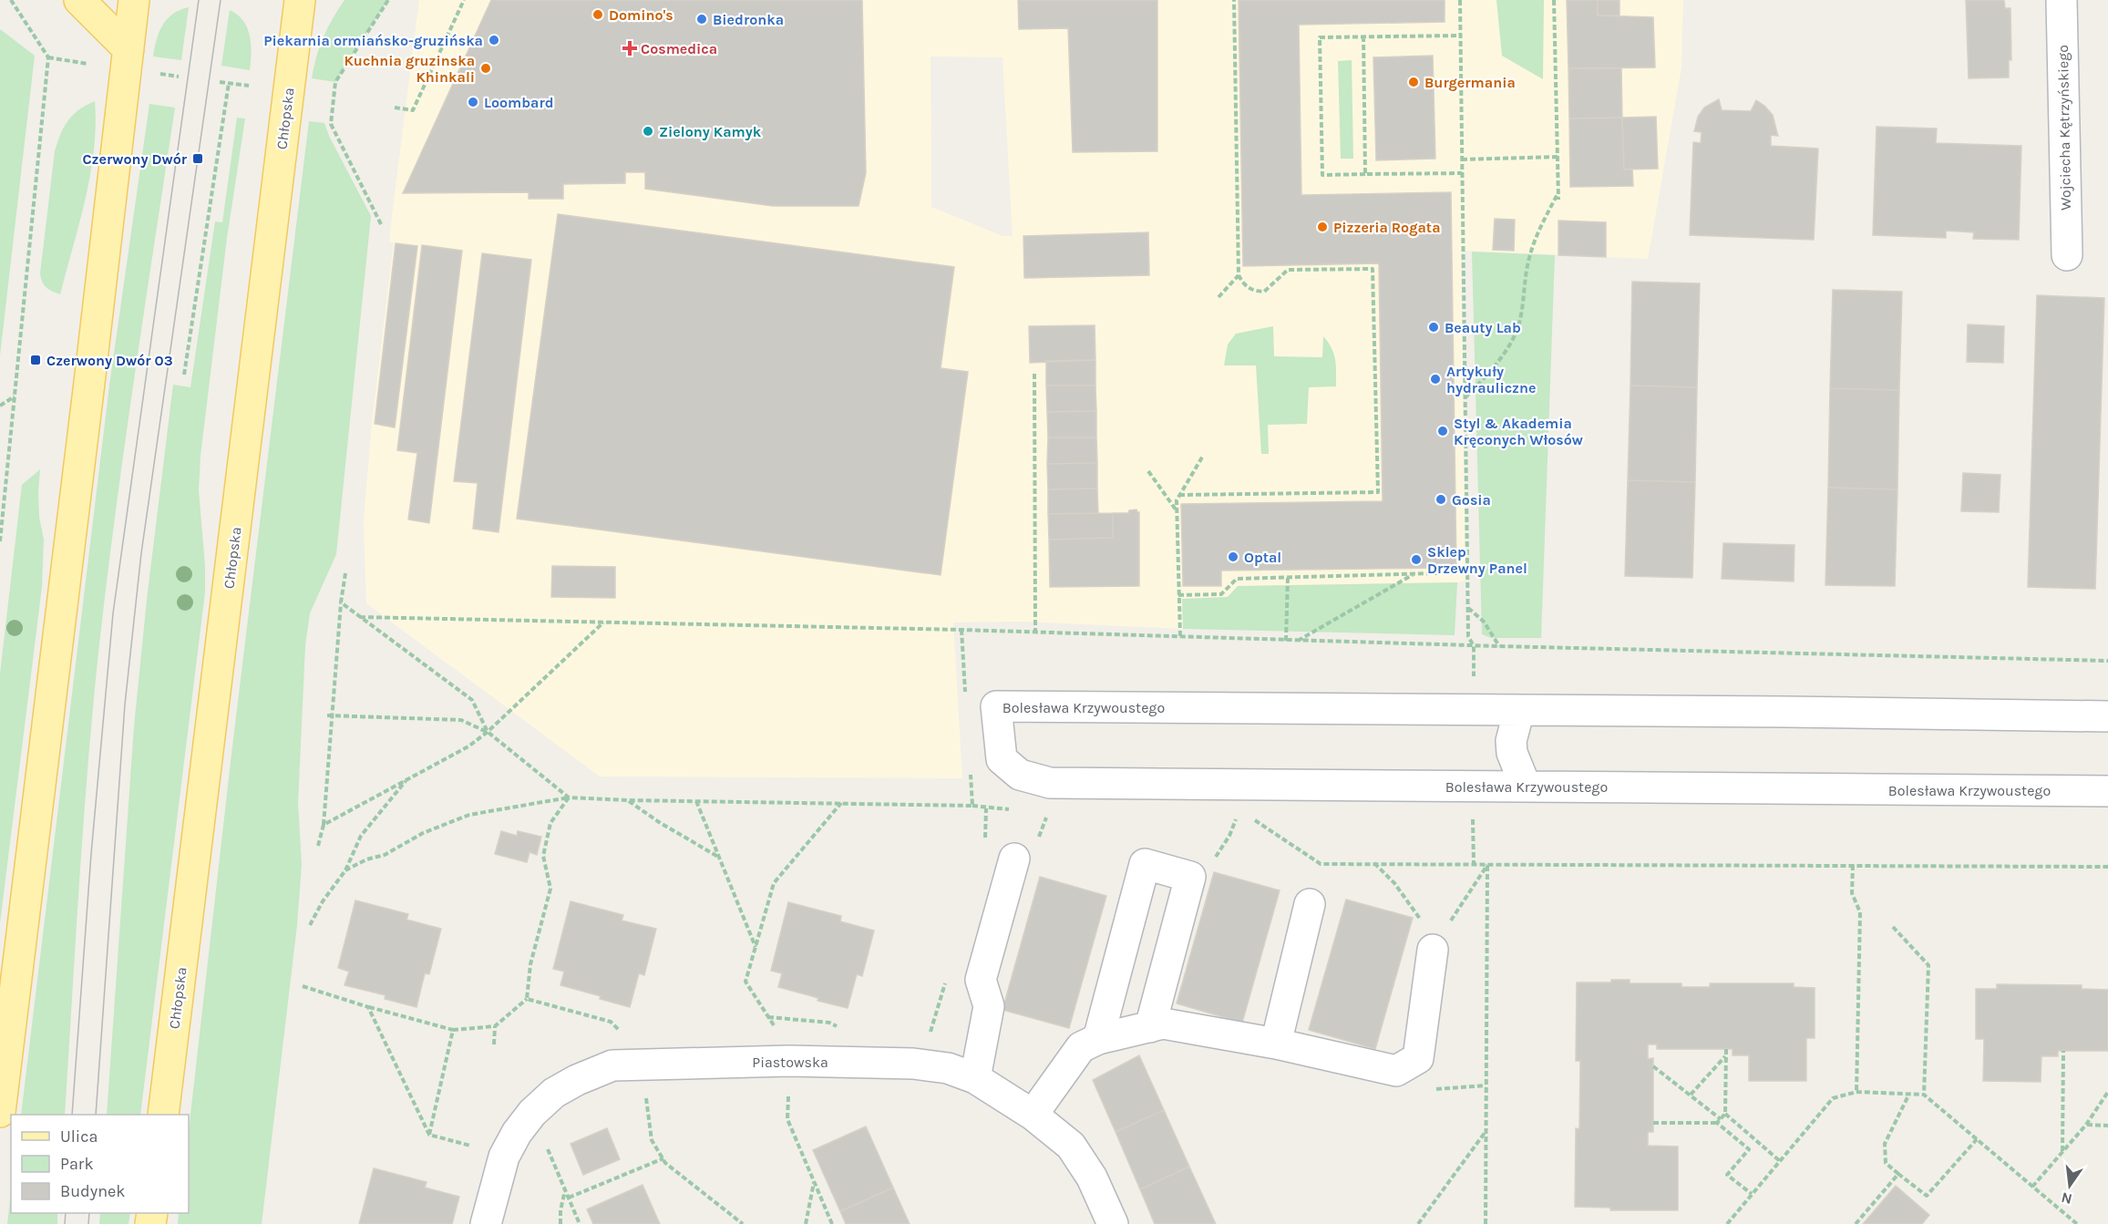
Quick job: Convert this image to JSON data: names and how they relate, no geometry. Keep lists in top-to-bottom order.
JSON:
{
  "streets": {
    "main road": ["Chłopska"],
    "street": ["Wojciecha Kętrzyńskiego", "Bolesława Krzywoustego", "Piastowska"]
  },
  "places": {
    "other": [
      "Domino's",
      "Biedronka",
      "Piekarnia ormiańsko-gruzińska",
      "Kuchnia gruzinska Khinkali",
      "Burgermania",
      "Loombard",
      "Zielony Kamyk",
      "Pizzeria Rogata",
      "Beauty Lab",
      "Artykuły hydrauliczne",
      "Styl & Akademia Kręconych Włosów",
      "Gosia",
      "Optal",
      "Sklep Drzewny Panel"
    ],
    "health": ["Cosmedica"],
    "transit": ["Czerwony Dwór", "Czerwony Dwór 03"]
  },
  "legend": ["Ulica", "Park", "Budynek"],
  "north": "bottom"
}
